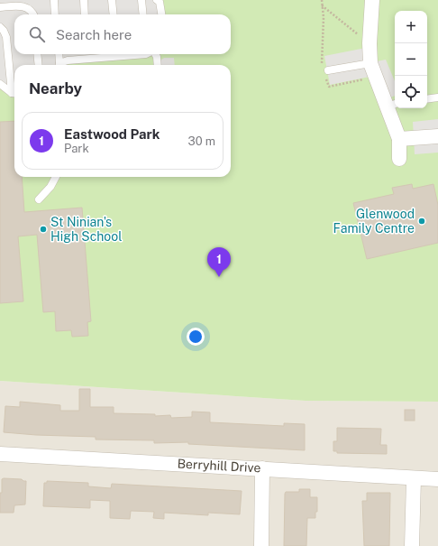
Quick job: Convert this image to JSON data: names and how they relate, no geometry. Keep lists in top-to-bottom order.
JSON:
{
  "streets": {
    "street": ["Berryhill Drive"]
  },
  "places": ["Glenwood Family Centre", "St Ninian's High School"],
  "page": {
    "map_buttons": ["+", "−"],
    "search": "Search here",
    "heading": "Nearby",
    "list": [
      {
        "mark": "1",
        "name": "Eastwood Park",
        "note": "Park",
        "value": "30 m"
      }
    ],
    "pins": "1"
  }
}
